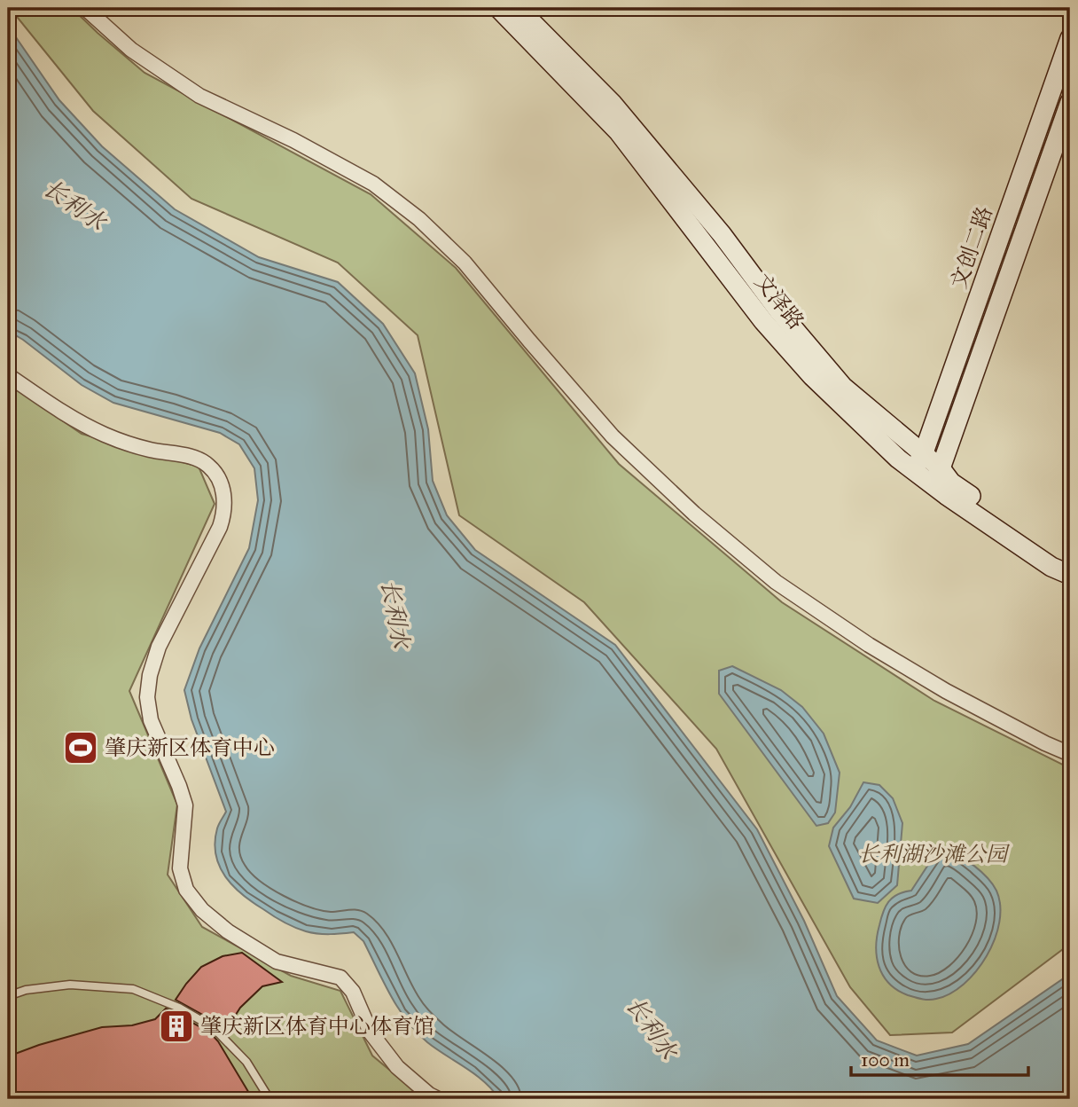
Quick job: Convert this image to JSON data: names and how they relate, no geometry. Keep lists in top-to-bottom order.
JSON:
{
  "streets": {
    "street": ["文创二路", "文泽路"]
  },
  "crossings": [
    ["文创二路", "文泽路"]
  ],
  "water": ["长利水"],
  "parks": ["长利湖沙滩公园"],
  "places": {
    "sports": ["肇庆新区体育中心"],
    "building": ["肇庆新区体育中心体育馆"]
  },
  "scale_bar": "100 m"
}
